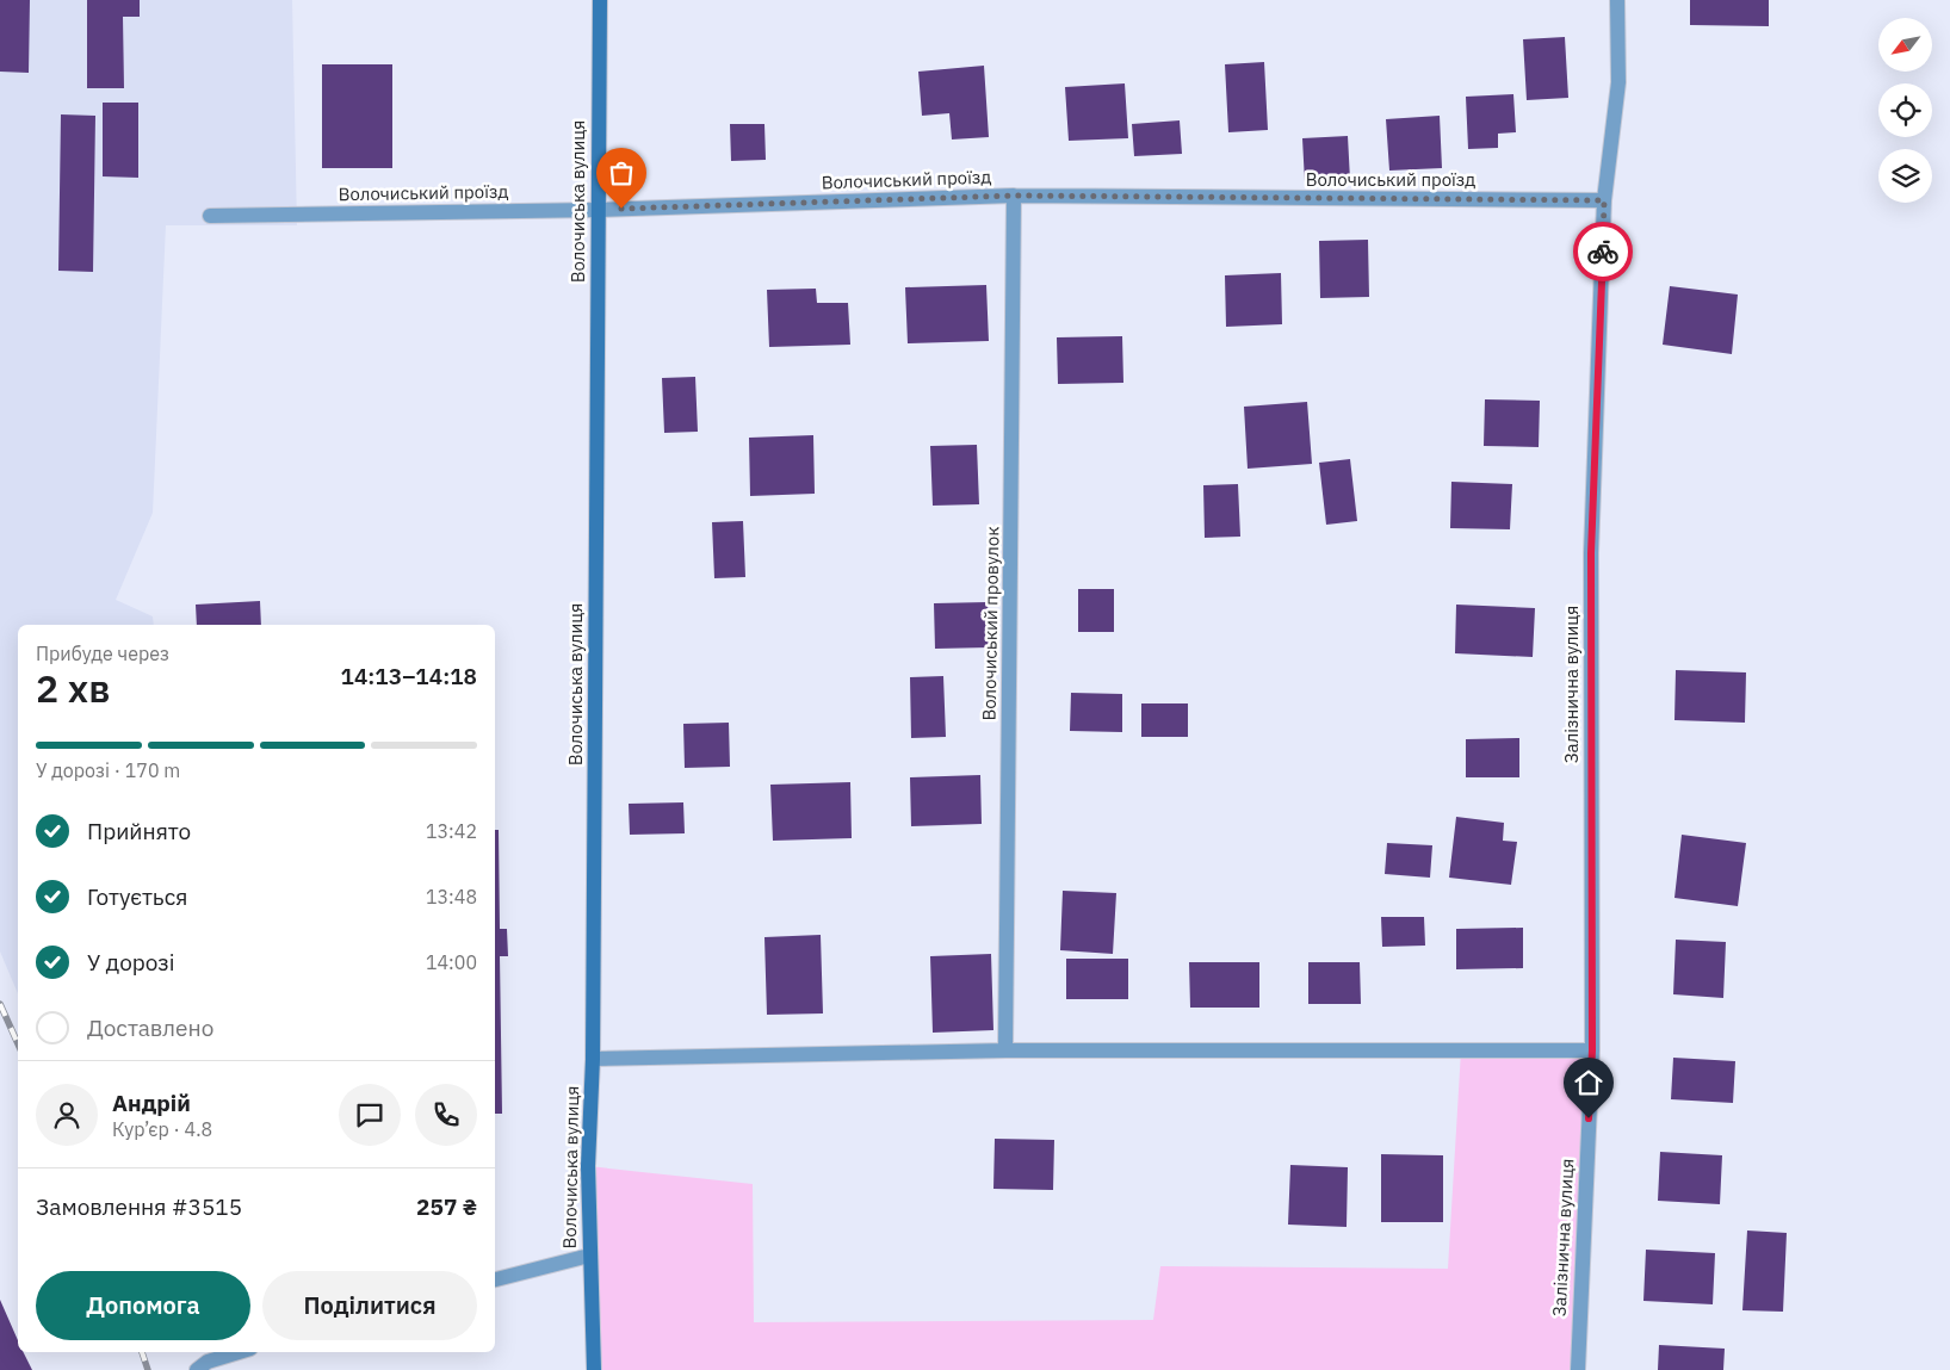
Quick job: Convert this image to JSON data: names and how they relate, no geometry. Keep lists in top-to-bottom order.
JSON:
{
  "streets": {
    "main road": ["Волочиська вулиця"],
    "street": ["Волочиський проїзд", "Волочиський провулок", "Залізнична вулиця"]
  },
  "crossings": [
    ["Волочиський проїзд", "Волочиська вулиця"],
    ["Волочиський проїзд", "Волочиський провулок"],
    ["Волочиський проїзд", "Залізнична вулиця"]
  ],
  "north": "bottom left",
  "page": {
    "heading": ["2 хв", "Прибуде через", "14:13–14:18"],
    "panel": [
      "Андрій",
      "Кур’єр · 4.8",
      "Замовлення #3515",
      "257 ₴"
    ],
    "bar": "У дорозі · 170 m",
    "list": [
      ["Прийнято", "13:42"],
      ["Готується", "13:48"],
      ["У дорозі", "14:00"],
      "Доставлено"
    ],
    "buttons": ["Допомога", "Поділитися"]
  }
}
